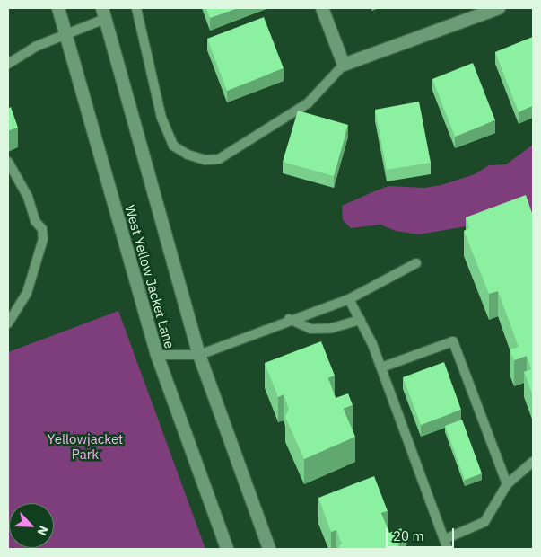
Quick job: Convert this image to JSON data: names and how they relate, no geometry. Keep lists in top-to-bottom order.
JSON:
{
  "streets": {
    "street": ["West Yellow Jacket Lane"]
  },
  "parks": ["Yellowjacket Park"],
  "scale_bar": "20 m",
  "north": "bottom right"
}
